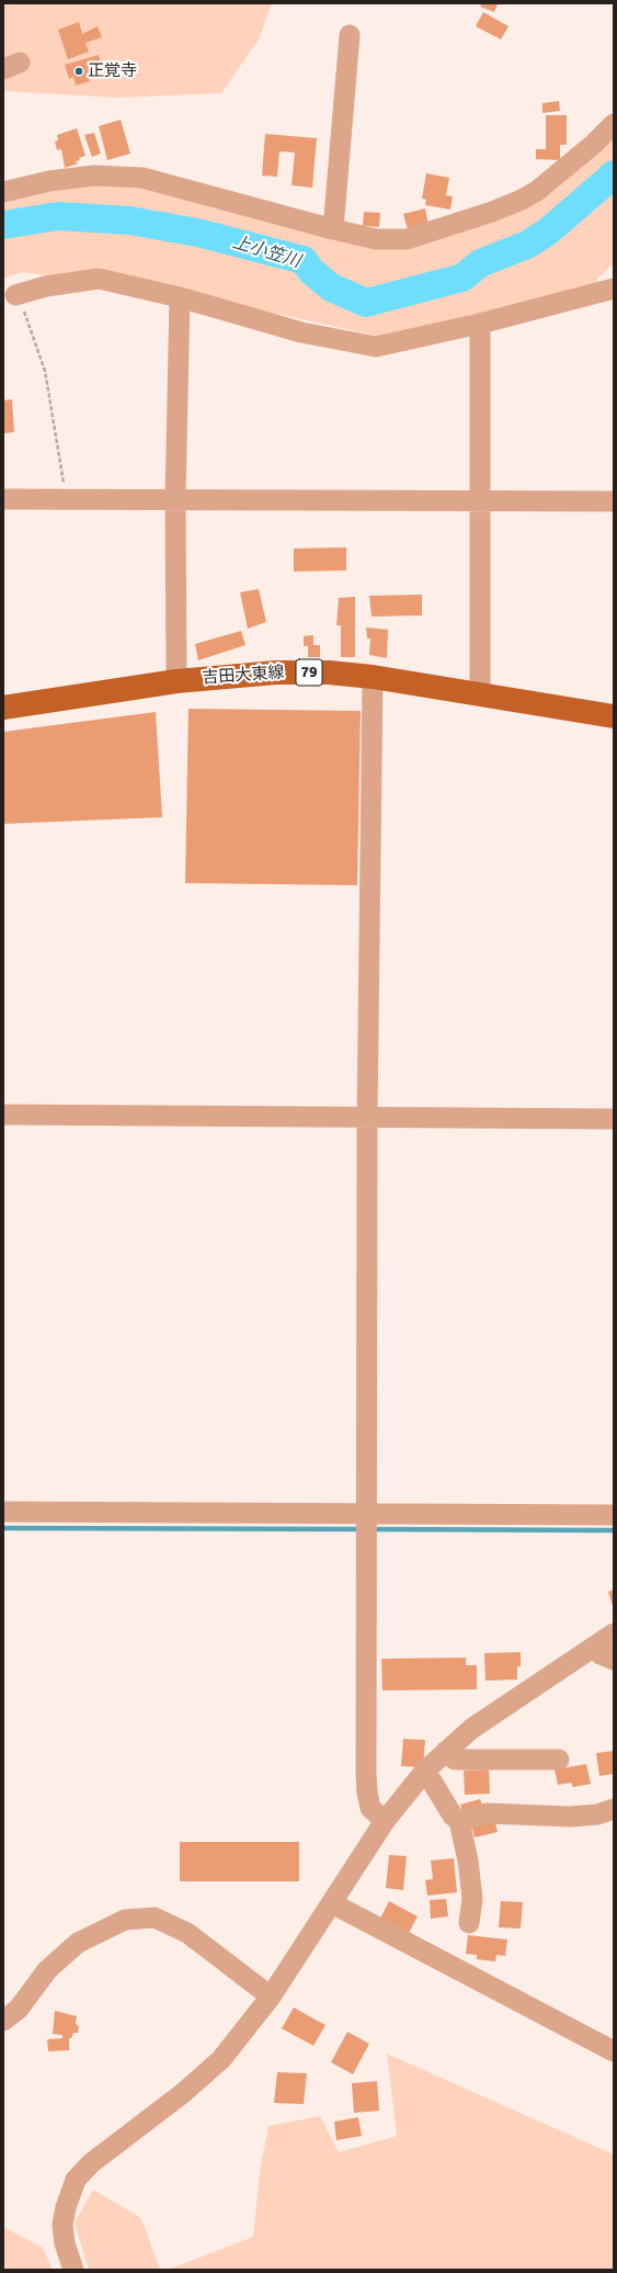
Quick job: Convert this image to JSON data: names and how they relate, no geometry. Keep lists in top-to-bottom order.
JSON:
{
  "streets": {
    "main road": ["79", "吉田大東線"]
  },
  "water": ["上小笠川"],
  "places": ["正覚寺"]
}
